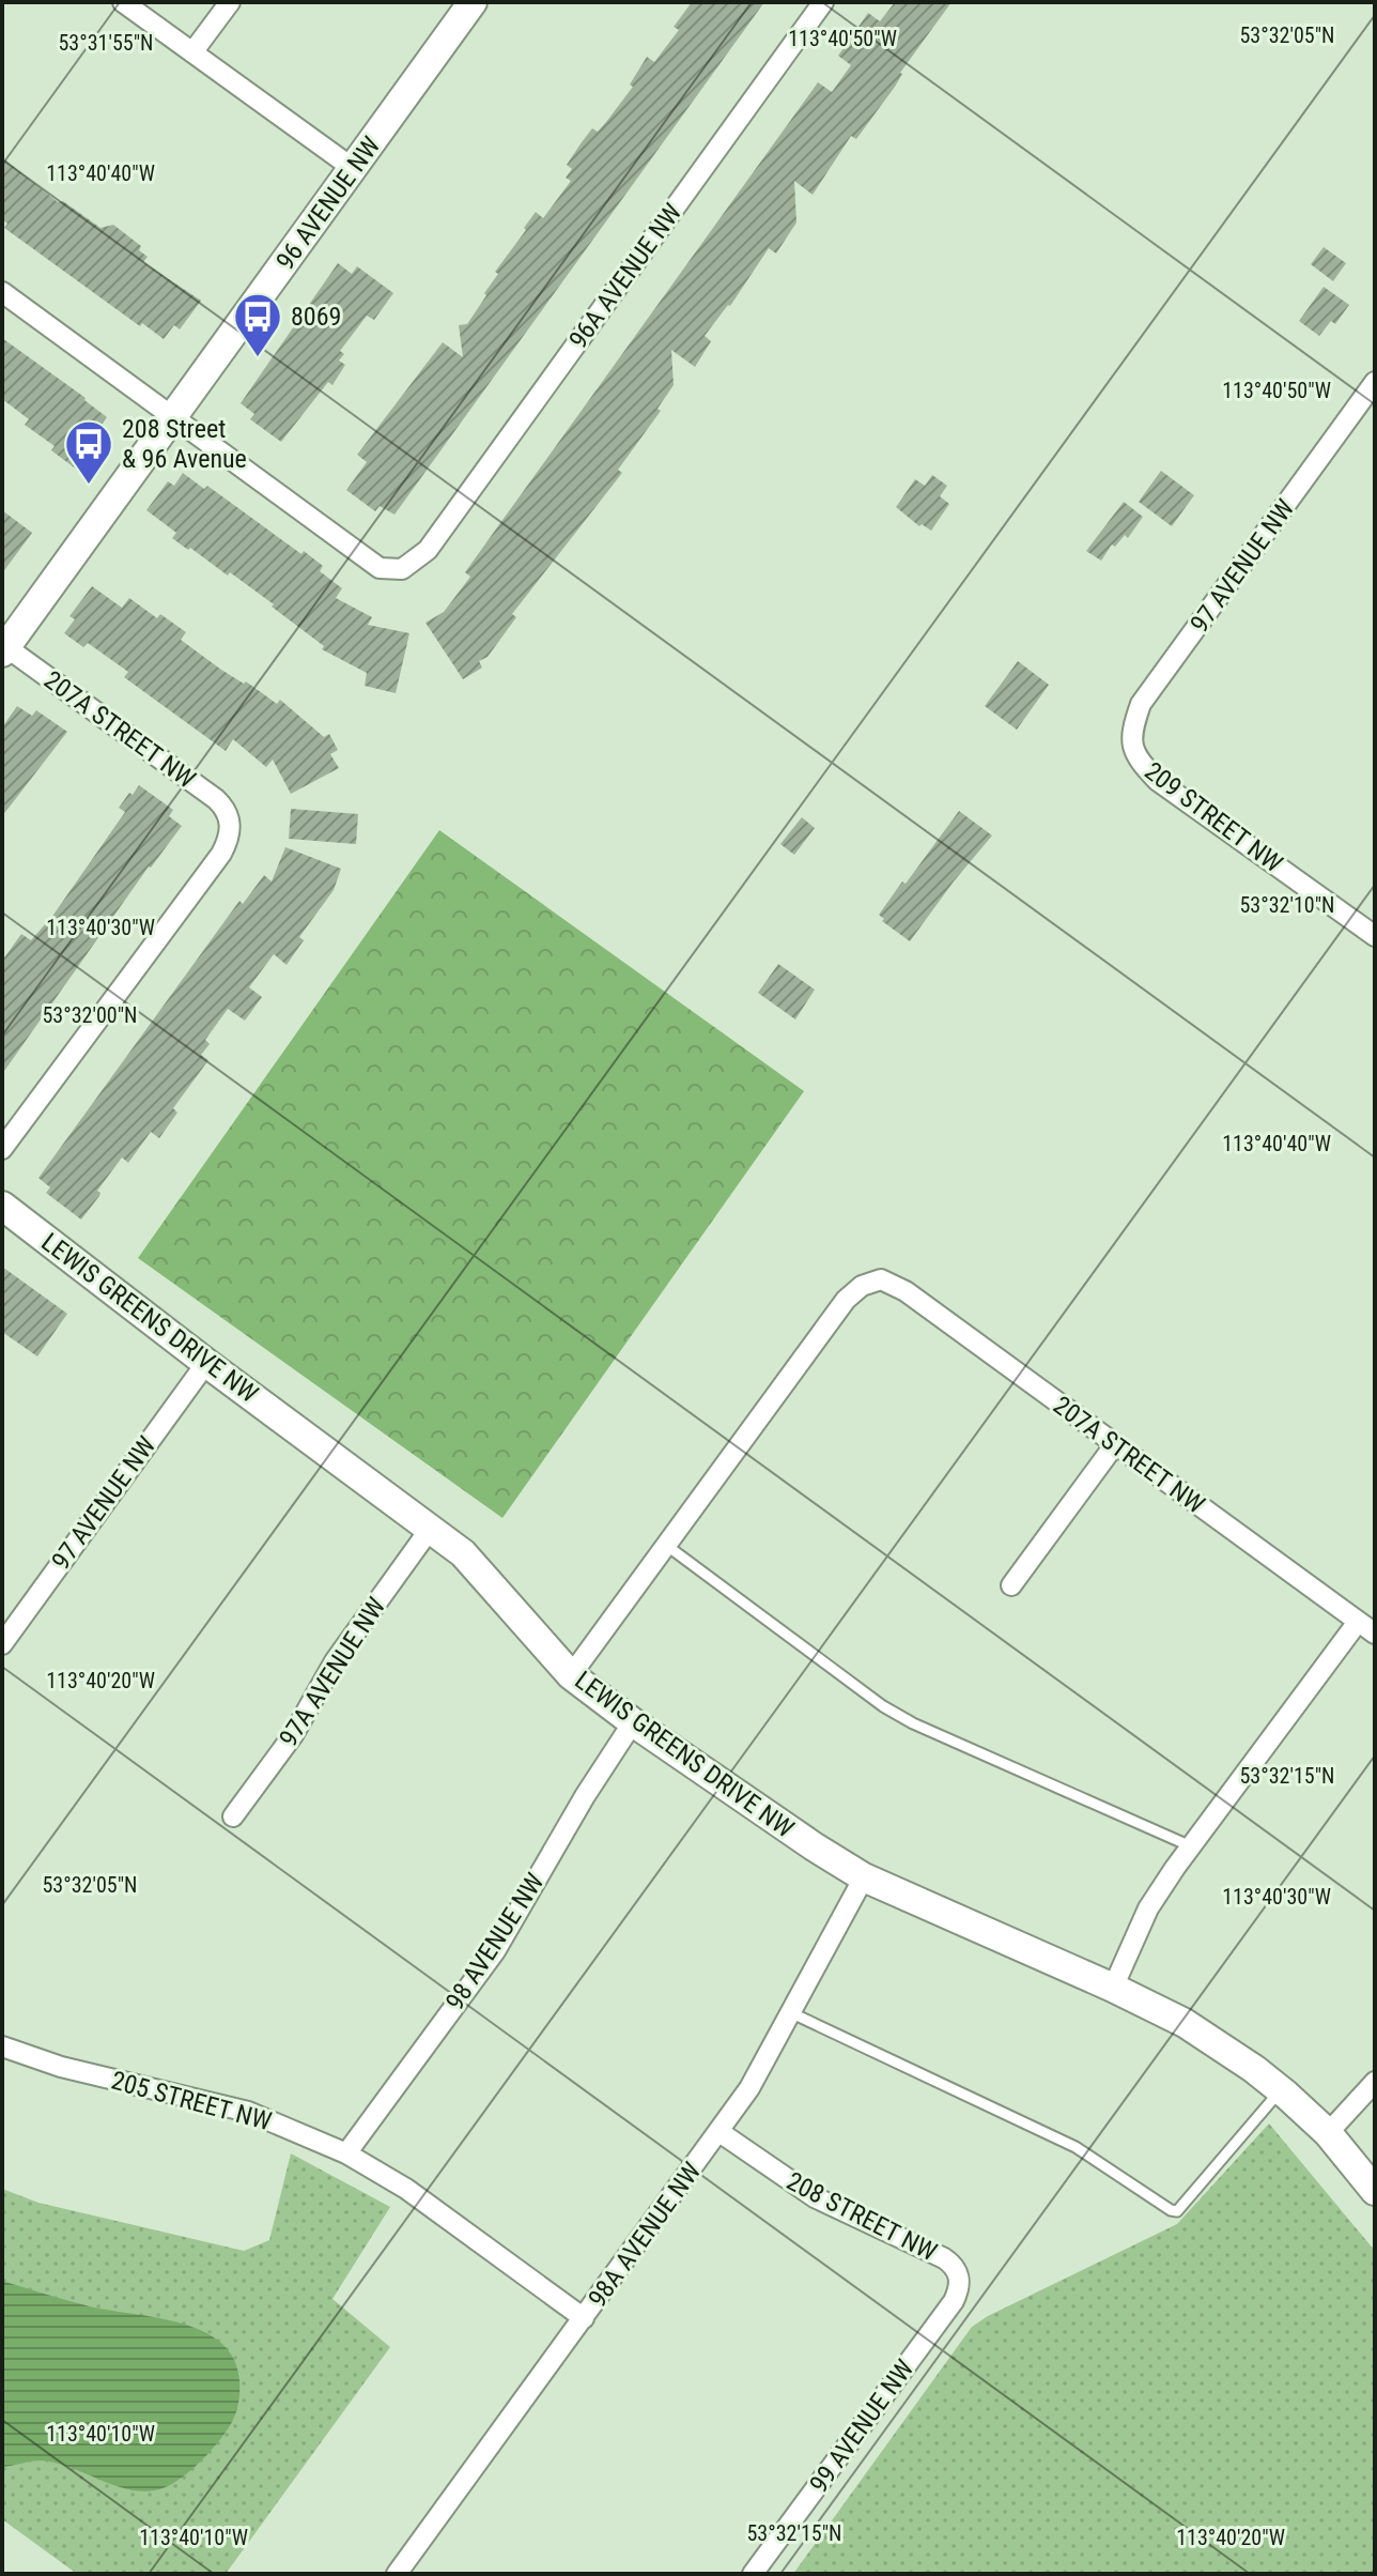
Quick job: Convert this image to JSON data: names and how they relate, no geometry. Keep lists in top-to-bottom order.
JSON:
{
  "streets": {
    "street": [
      "96 AVENUE NW",
      "96A AVENUE NW",
      "97 AVENUE NW",
      "207A STREET NW",
      "209 STREET NW",
      "LEWIS GREENS DRIVE NW",
      "97A AVENUE NW",
      "98 AVENUE NW",
      "205 STREET NW",
      "208 STREET NW",
      "98A AVENUE NW",
      "99 AVENUE NW"
    ]
  },
  "crossings": [
    ["96 AVENUE NW", "96A AVENUE NW"],
    ["96 AVENUE NW", "207A STREET NW"],
    ["97 AVENUE NW", "209 STREET NW"],
    ["97 AVENUE NW", "LEWIS GREENS DRIVE NW"],
    ["LEWIS GREENS DRIVE NW", "97A AVENUE NW"],
    ["LEWIS GREENS DRIVE NW", "98 AVENUE NW"],
    ["LEWIS GREENS DRIVE NW", "98A AVENUE NW"],
    ["98 AVENUE NW", "205 STREET NW"],
    ["205 STREET NW", "98A AVENUE NW"],
    ["208 STREET NW", "98A AVENUE NW"],
    ["208 STREET NW", "99 AVENUE NW"]
  ],
  "places": {
    "bus stop": ["8069", "208 Street & 96 Avenue"]
  },
  "coordinates": [
    "53°32'05\"N",
    "113°40'50\"W",
    "53°31'55\"N",
    "113°40'40\"W",
    "53°32'10\"N",
    "113°40'30\"W",
    "53°32'00\"N",
    "113°40'20\"W",
    "53°32'15\"N",
    "113°40'10\"W"
  ]
}
